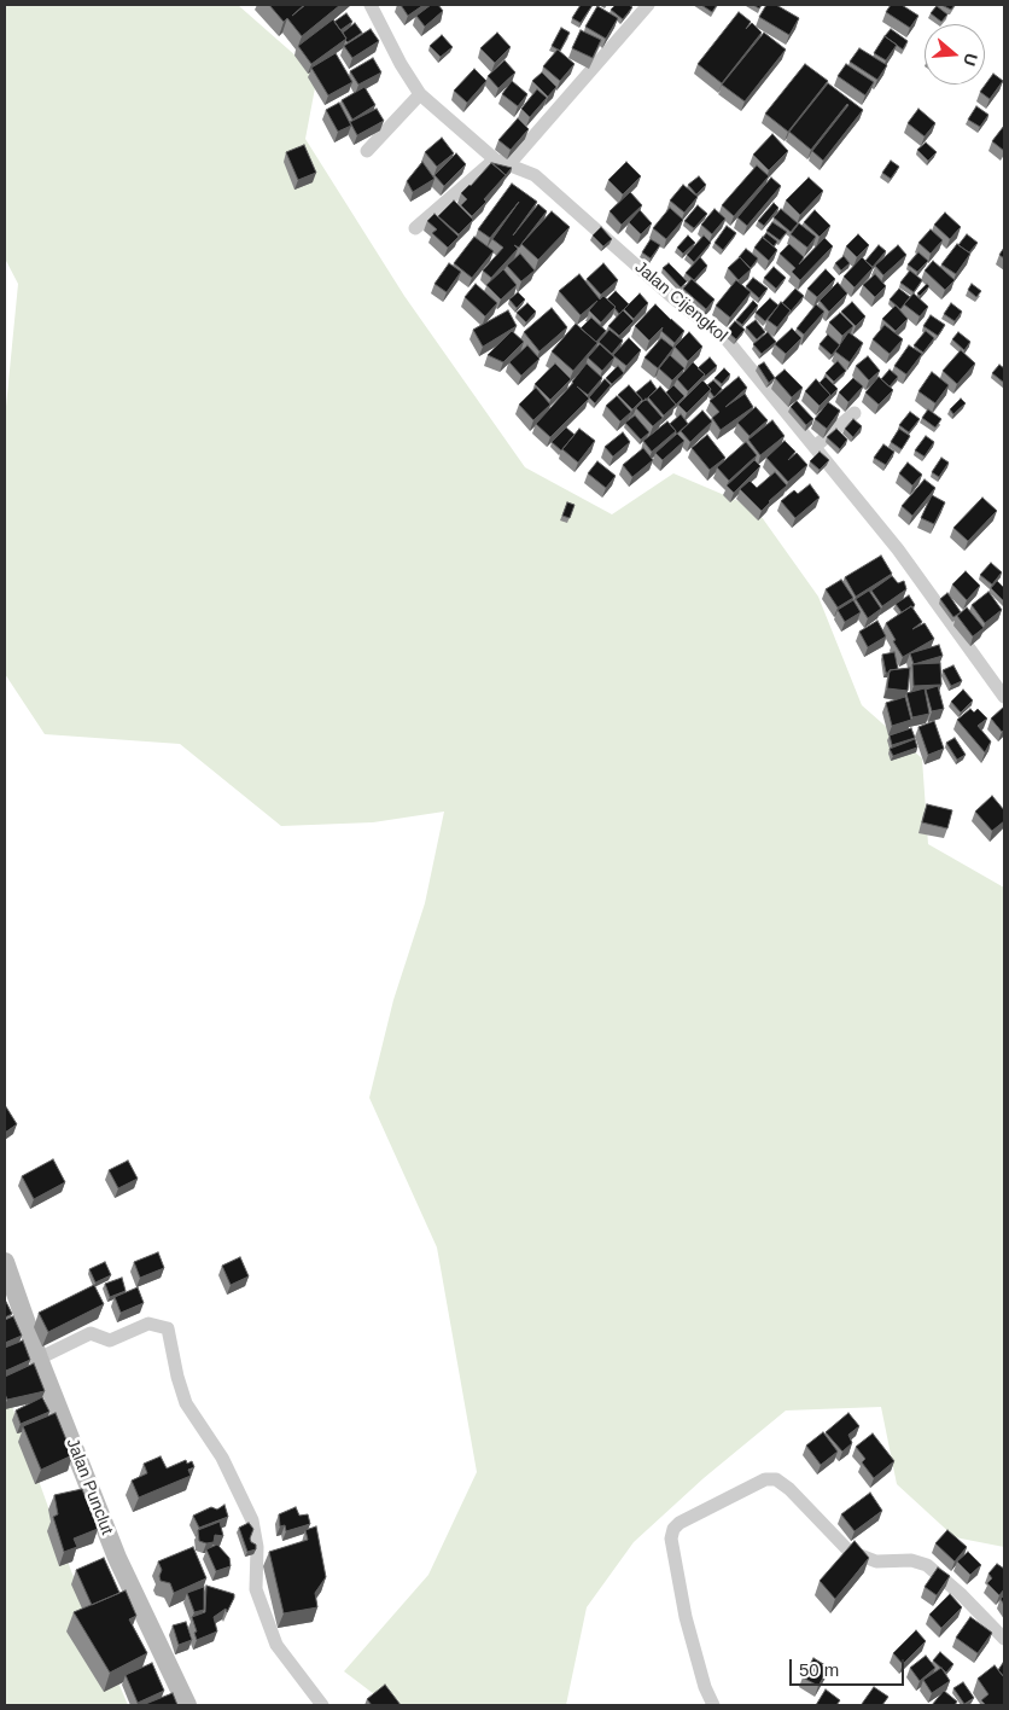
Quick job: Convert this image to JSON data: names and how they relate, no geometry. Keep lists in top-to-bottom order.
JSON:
{
  "streets": {
    "main road": ["Jalan Punclut"],
    "street": ["Jalan Cijengkol"]
  },
  "scale_bar": "50 m",
  "north": "right"
}
